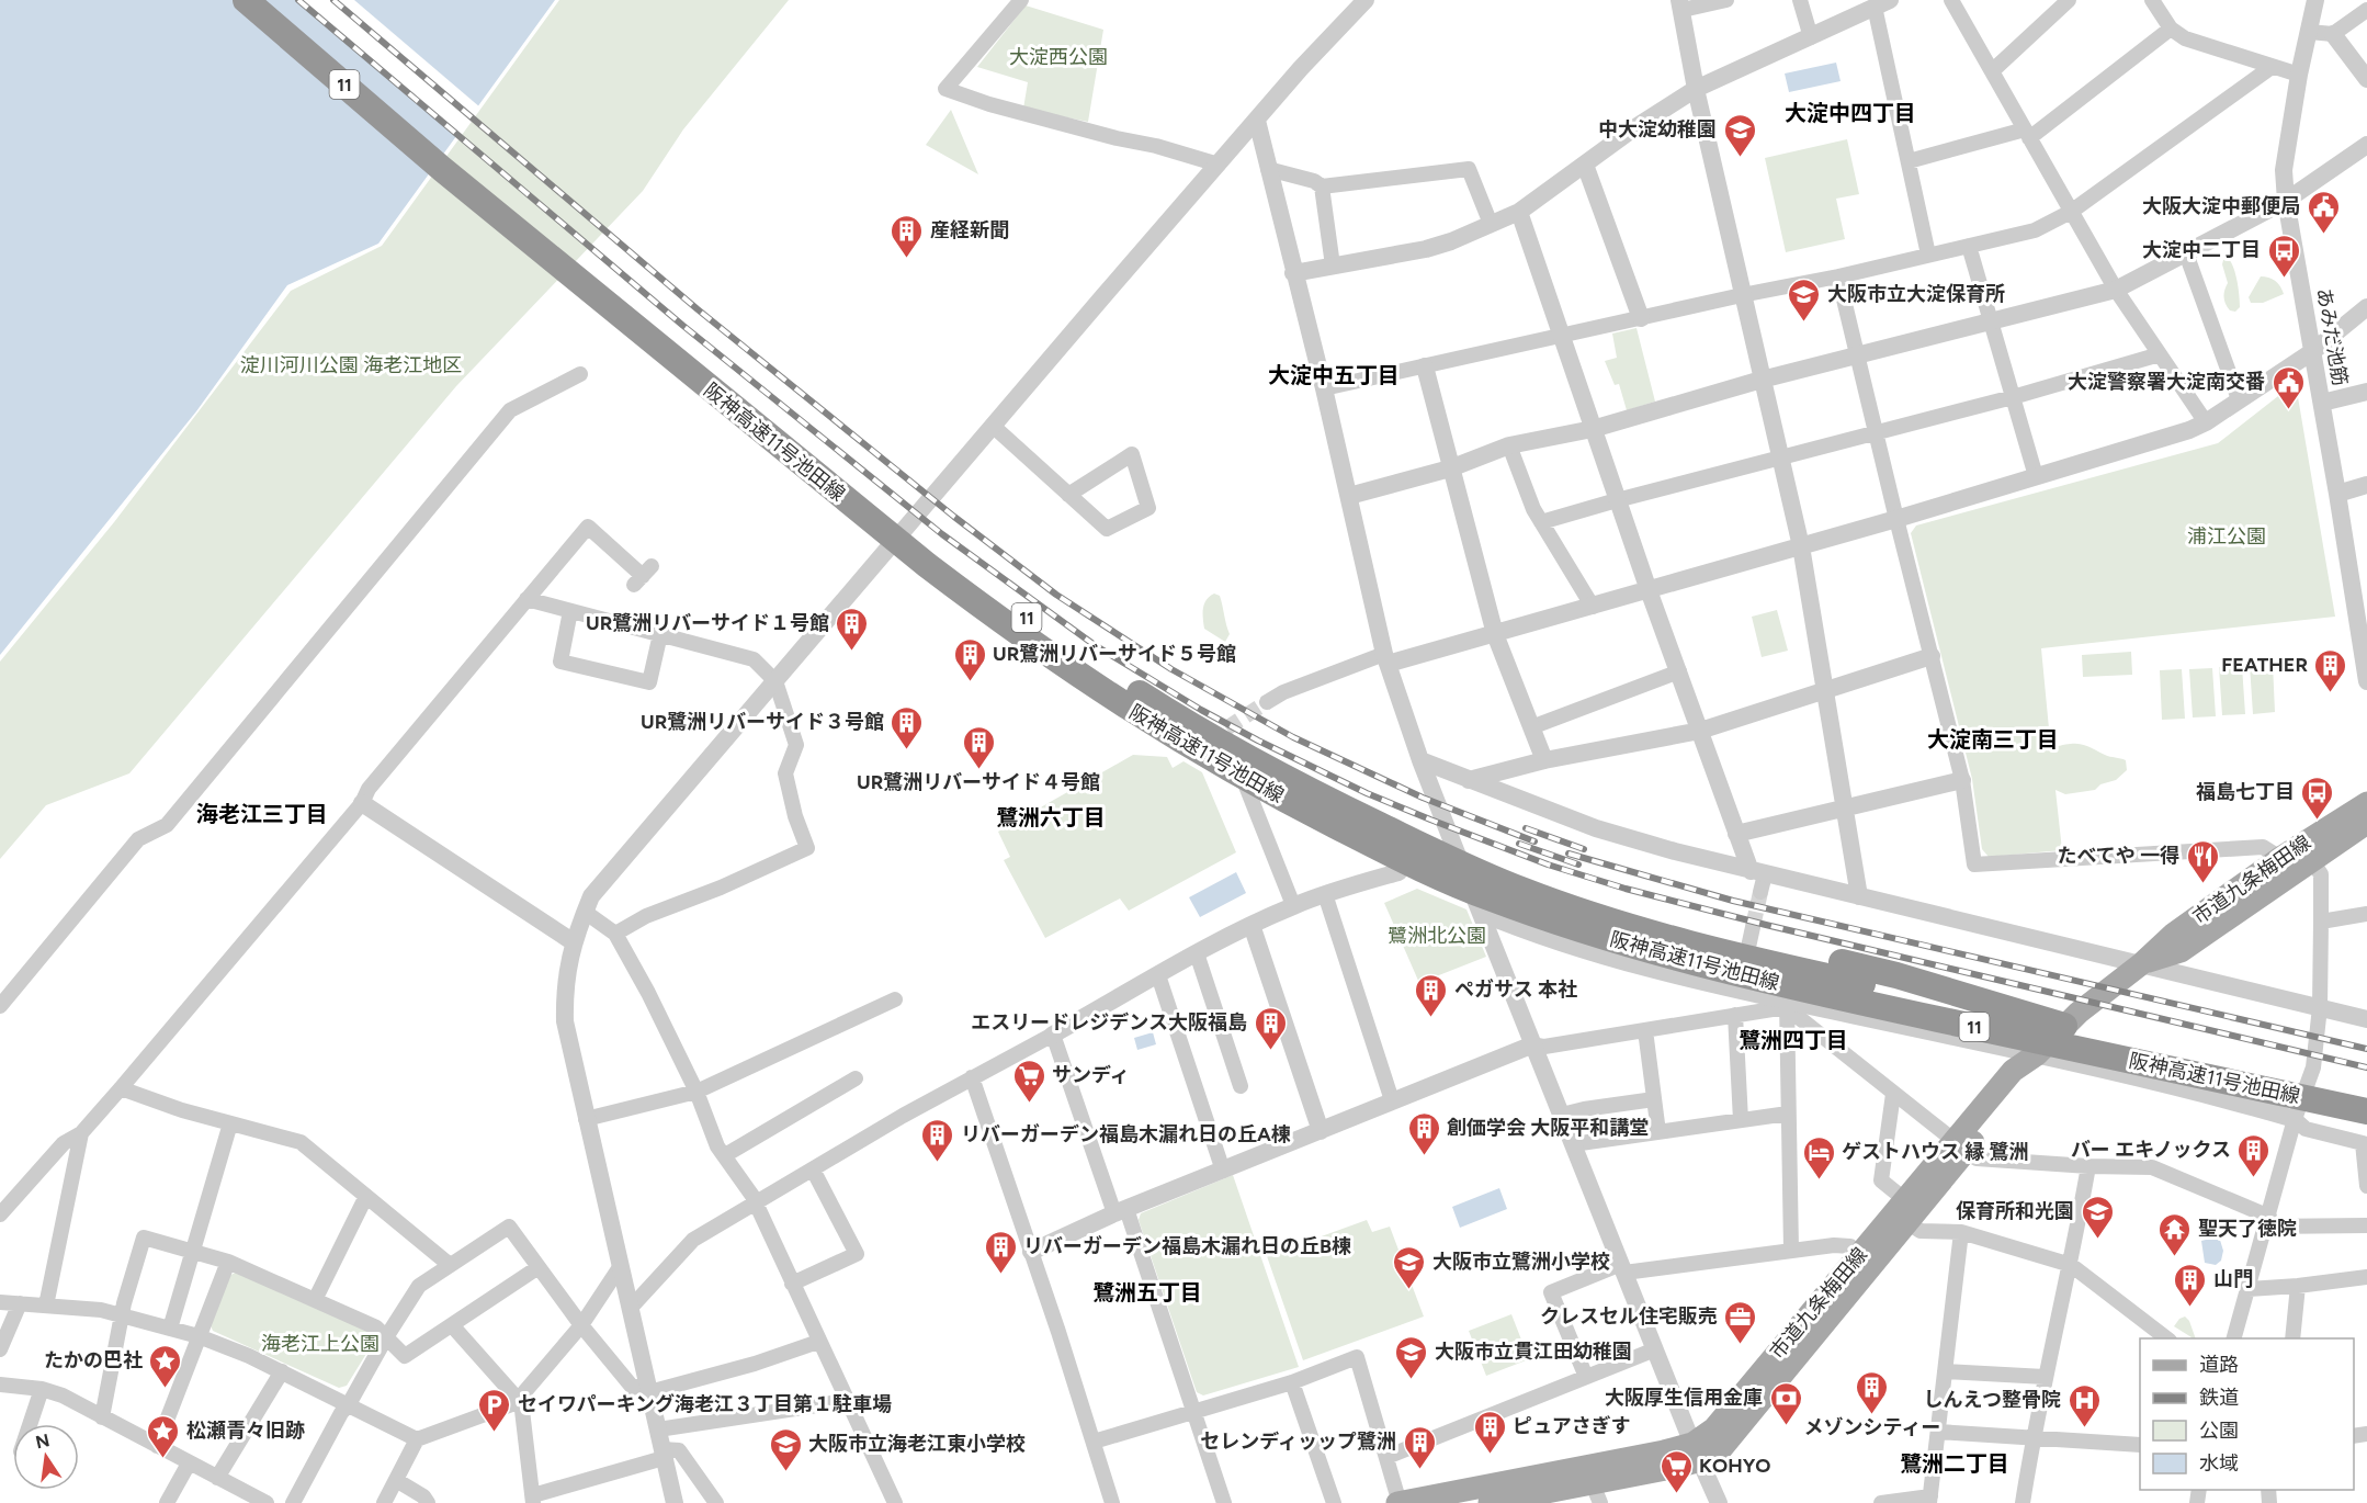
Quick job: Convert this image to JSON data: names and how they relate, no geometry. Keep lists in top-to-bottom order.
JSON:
{
  "streets": {
    "highway": ["11", "阪神高速11号池田線"],
    "main road": ["市道九条梅田線"],
    "street": ["あみだ池筋"]
  },
  "crossings": [
    ["11", "阪神高速11号池田線"],
    ["11", "市道九条梅田線"]
  ],
  "districts": [
    "大淀中四丁目",
    "大淀中五丁目",
    "大淀南三丁目",
    "海老江三丁目",
    "鷺洲六丁目",
    "鷺洲四丁目",
    "鷺洲五丁目",
    "鷺洲二丁目"
  ],
  "parks": [
    "大淀西公園",
    "淀川河川公園 海老江地区",
    "浦江公園",
    "鷺洲北公園",
    "海老江上公園"
  ],
  "places": {
    "school or university": [
      "中大淀幼稚園",
      "大阪市立大淀保育所",
      "保育所和光園",
      "大阪市立鷺洲小学校",
      "大阪市立貫江田幼稚園",
      "大阪市立海老江東小学校"
    ],
    "public building": ["大阪大淀中郵便局", "大淀警察署大淀南交番"],
    "building": [
      "産経新聞",
      "UR鷺洲リバーサイド１号館",
      "UR鷺洲リバーサイド５号館",
      "FEATHER",
      "UR鷺洲リバーサイド３号館",
      "UR鷺洲リバーサイド４号館",
      "ペガサス 本社",
      "エスリードレジデンス大阪福島",
      "創価学会 大阪平和講堂",
      "リバーガーデン福島木漏れ日の丘A棟",
      "バー エキノックス",
      "リバーガーデン福島木漏れ日の丘B棟",
      "山門",
      "メゾンシティー",
      "ピュアさぎす",
      "セレンディッップ鷺洲"
    ],
    "bus stop": ["大淀中二丁目", "福島七丁目"],
    "restaurant": ["たべてや 一得"],
    "supermarket": ["サンディ", "KOHYO"],
    "hotel": ["ゲストハウス 縁 鷺洲"],
    "temple": ["聖天了徳院"],
    "office": ["クレスセル住宅販売"],
    "place": ["たかの巴社", "松瀬青々旧跡"],
    "bank": ["大阪厚生信用金庫"],
    "hospital": ["しんえつ整骨院"],
    "parking": ["セイワパーキング海老江３丁目第１駐車場"]
  },
  "legend": [
    "道路",
    "鉄道",
    "公園",
    "水域"
  ],
  "north": "top"
}
